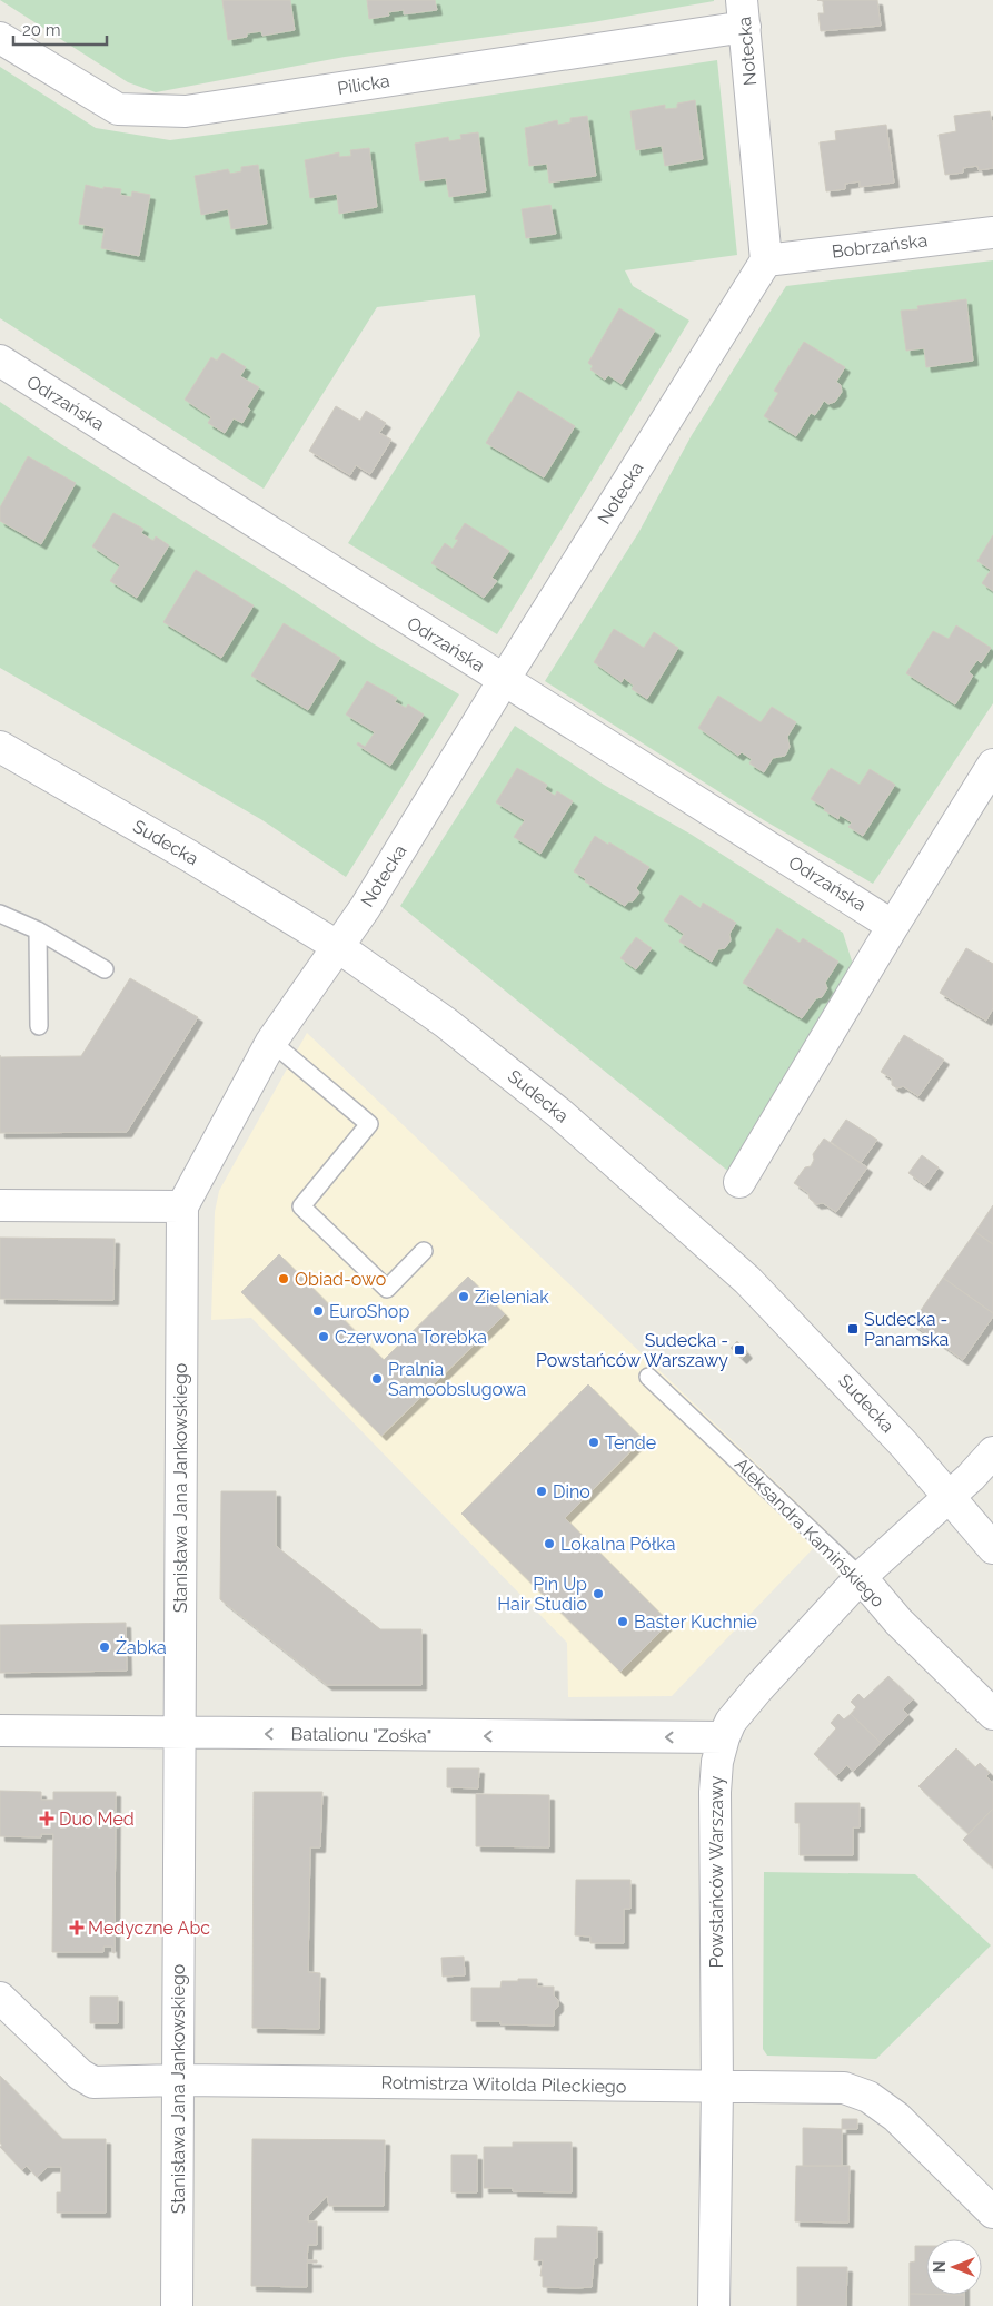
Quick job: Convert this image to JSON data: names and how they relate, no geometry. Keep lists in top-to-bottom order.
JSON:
{
  "streets": {
    "street": [
      "Notecka",
      "Pilicka",
      "Bobrzańska",
      "Odrzańska",
      "Sudecka",
      "Stanisława Jana Jankowskiego",
      "Aleksandra Kamińskiego",
      "Batalionu \"Zośka\"",
      "Powstańców Warszawy",
      "Rotmistrza Witolda Pileckiego"
    ]
  },
  "crossings": [
    ["Notecka", "Pilicka"],
    ["Notecka", "Bobrzańska"],
    ["Notecka", "Odrzańska"],
    ["Notecka", "Sudecka"],
    ["Notecka", "Stanisława Jana Jankowskiego"],
    ["Sudecka", "Stanisława Jana Jankowskiego"],
    ["Sudecka", "Powstańców Warszawy"],
    ["Stanisława Jana Jankowskiego", "Batalionu \"Zośka\""],
    ["Stanisława Jana Jankowskiego", "Rotmistrza Witolda Pileckiego"],
    ["Aleksandra Kamińskiego", "Powstańców Warszawy"],
    ["Batalionu \"Zośka\"", "Powstańców Warszawy"],
    ["Powstańców Warszawy", "Rotmistrza Witolda Pileckiego"]
  ],
  "one_way": ["Batalionu \"Zośka\""],
  "places": {
    "other": [
      "Obiad-owo",
      "Zieleniak",
      "EuroShop",
      "Czerwona Torebka",
      "Pralnia Samoobslugowa",
      "Tende",
      "Dino",
      "Lokalna Półka",
      "Pin Up Hair Studio",
      "Baster Kuchnie",
      "Żabka"
    ],
    "transit": ["Sudecka - Panamska", "Sudecka - Powstańców Warszawy"],
    "health": ["Duo Med", "Medyczne Abc"]
  },
  "scale_bar": "20 m",
  "north": "left"
}
